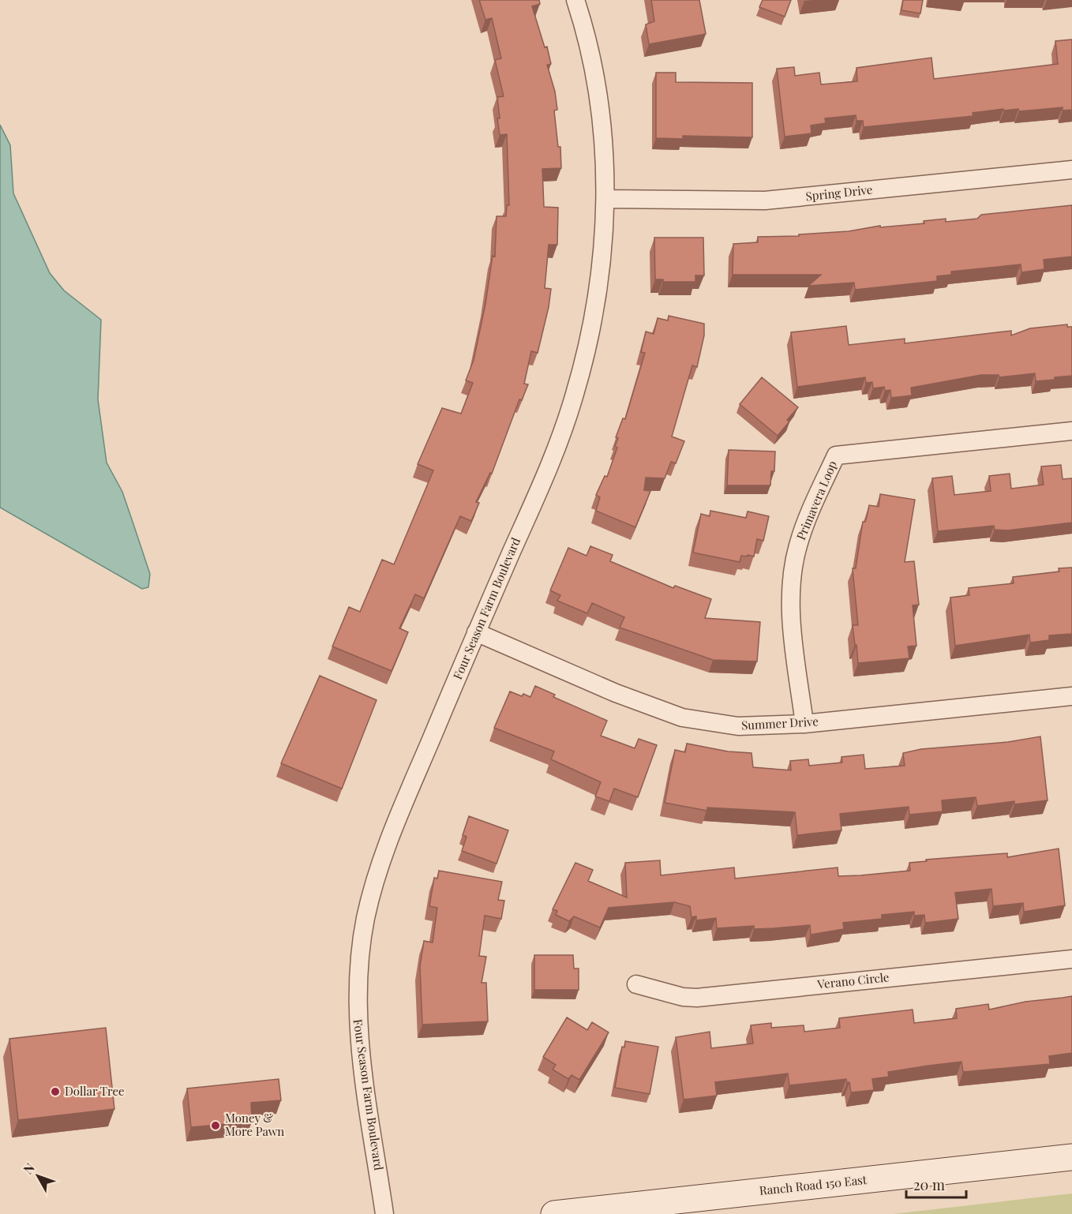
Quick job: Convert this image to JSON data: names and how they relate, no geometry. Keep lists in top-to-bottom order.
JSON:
{
  "streets": {
    "main road": ["Ranch Road 150 East"],
    "street": [
      "Spring Drive",
      "Primavera Loop",
      "Four Season Farm Boulevard",
      "Summer Drive",
      "Verano Circle"
    ]
  },
  "crossings": [
    ["Spring Drive", "Four Season Farm Boulevard"],
    ["Primavera Loop", "Summer Drive"],
    ["Four Season Farm Boulevard", "Summer Drive"]
  ],
  "places": ["Dollar Tree", "Money & More Pawn"],
  "scale_bar": "20 m",
  "north": "top left"
}
